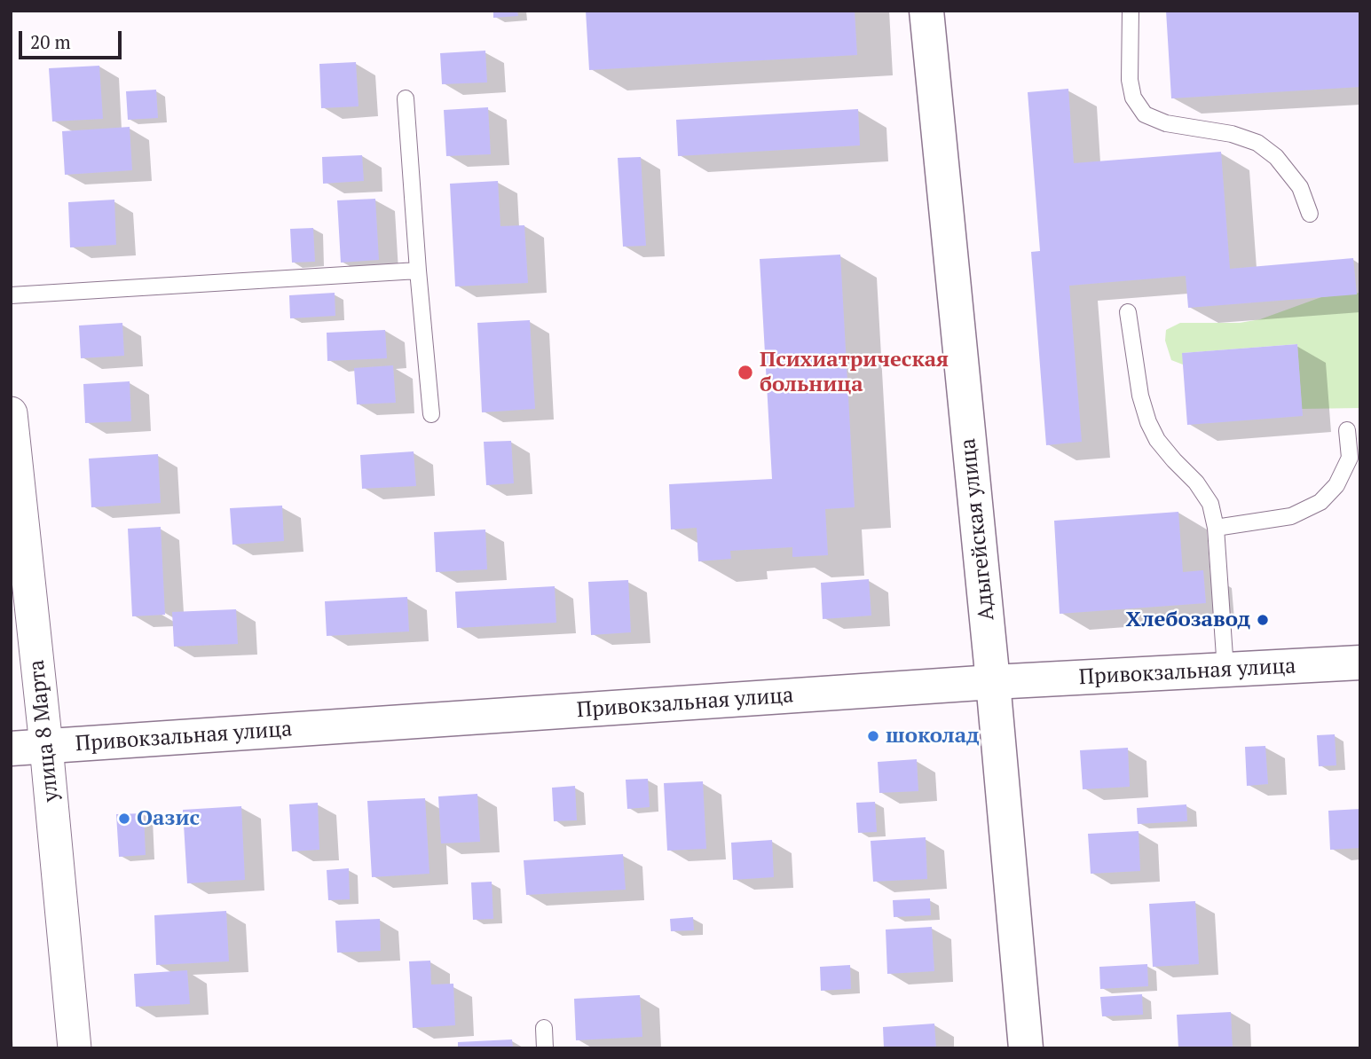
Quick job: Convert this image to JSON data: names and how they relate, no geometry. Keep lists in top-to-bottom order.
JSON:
{
  "streets": {
    "street": ["Адыгейская улица", "Привокзальная улица", "улица 8 Марта"]
  },
  "crossings": [
    ["Адыгейская улица", "Привокзальная улица"],
    ["Привокзальная улица", "улица 8 Марта"]
  ],
  "places": [
    "Психиатрическая больница",
    "Хлебозавод",
    "шоколад",
    "Оазис"
  ],
  "scale_bar": "20 m"
}
